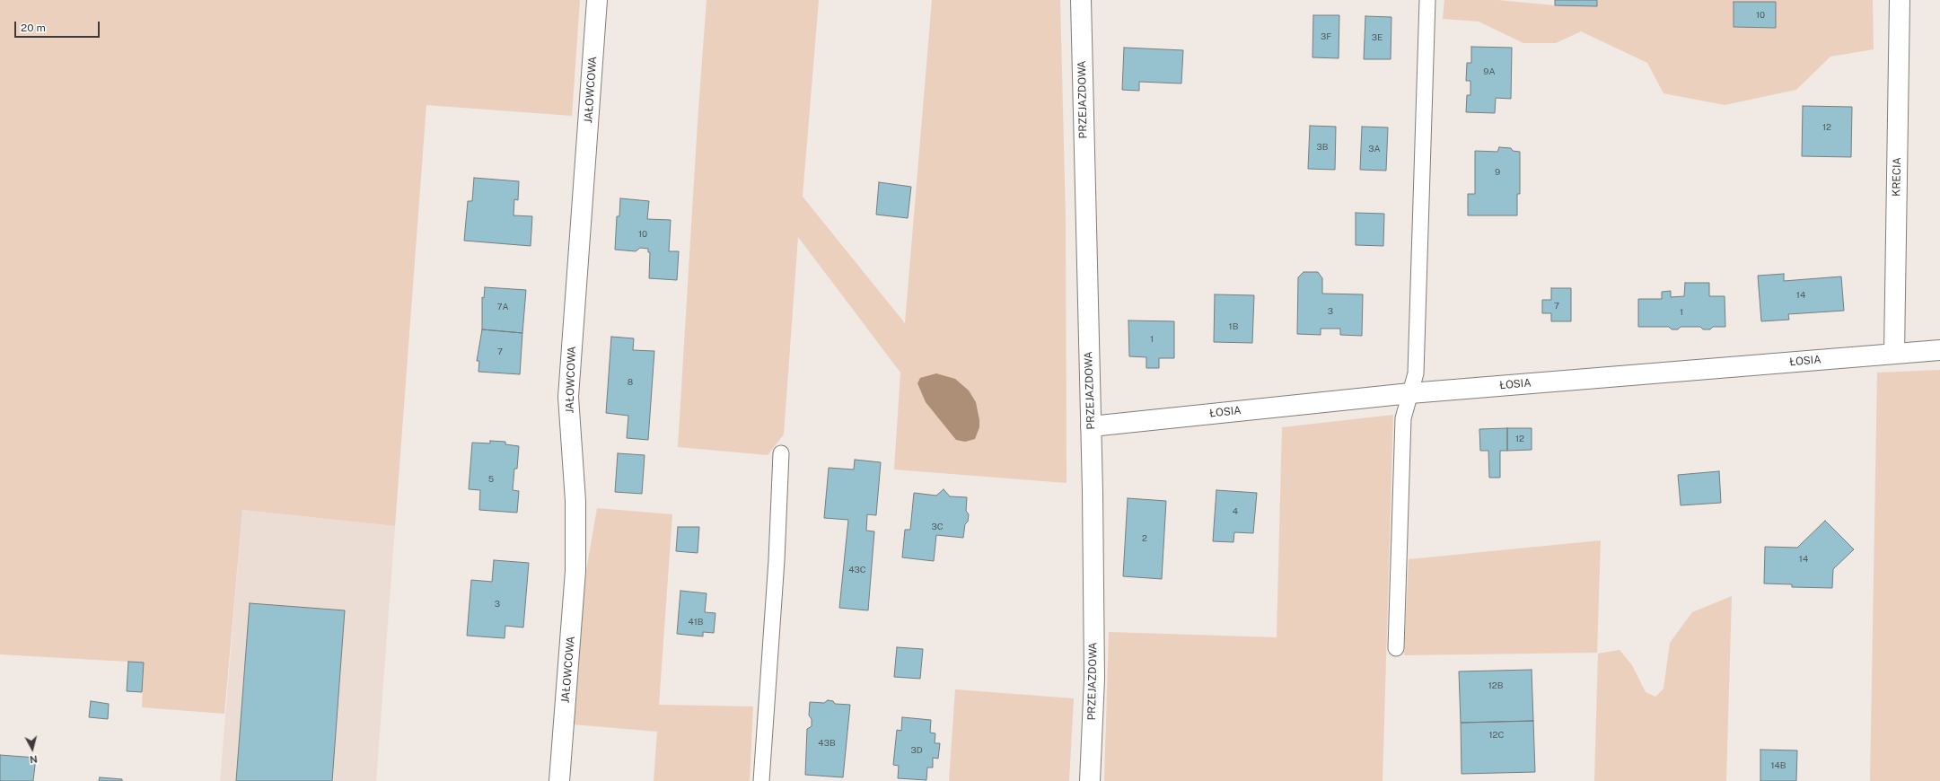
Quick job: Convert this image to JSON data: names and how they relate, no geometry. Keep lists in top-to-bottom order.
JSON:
{
  "streets": {
    "street": [
      "JAŁOWCOWA",
      "PRZEJAZDOWA",
      "KRECIA",
      "ŁOSIA"
    ]
  },
  "crossings": [
    ["PRZEJAZDOWA", "ŁOSIA"],
    ["KRECIA", "ŁOSIA"]
  ],
  "house_numbers": [
    "10",
    "3F",
    "3E",
    "9A",
    "12",
    "3B",
    "3A",
    "9",
    "10",
    "14",
    "7",
    "7A",
    "3",
    "1",
    "1B",
    "1",
    "7",
    "8",
    "12",
    "5",
    "4",
    "3C",
    "2",
    "14",
    "43C",
    "3",
    "41B",
    "12B",
    "12C",
    "43B",
    "3D",
    "14B"
  ],
  "scale_bar": "20 m",
  "north": "bottom"
}
